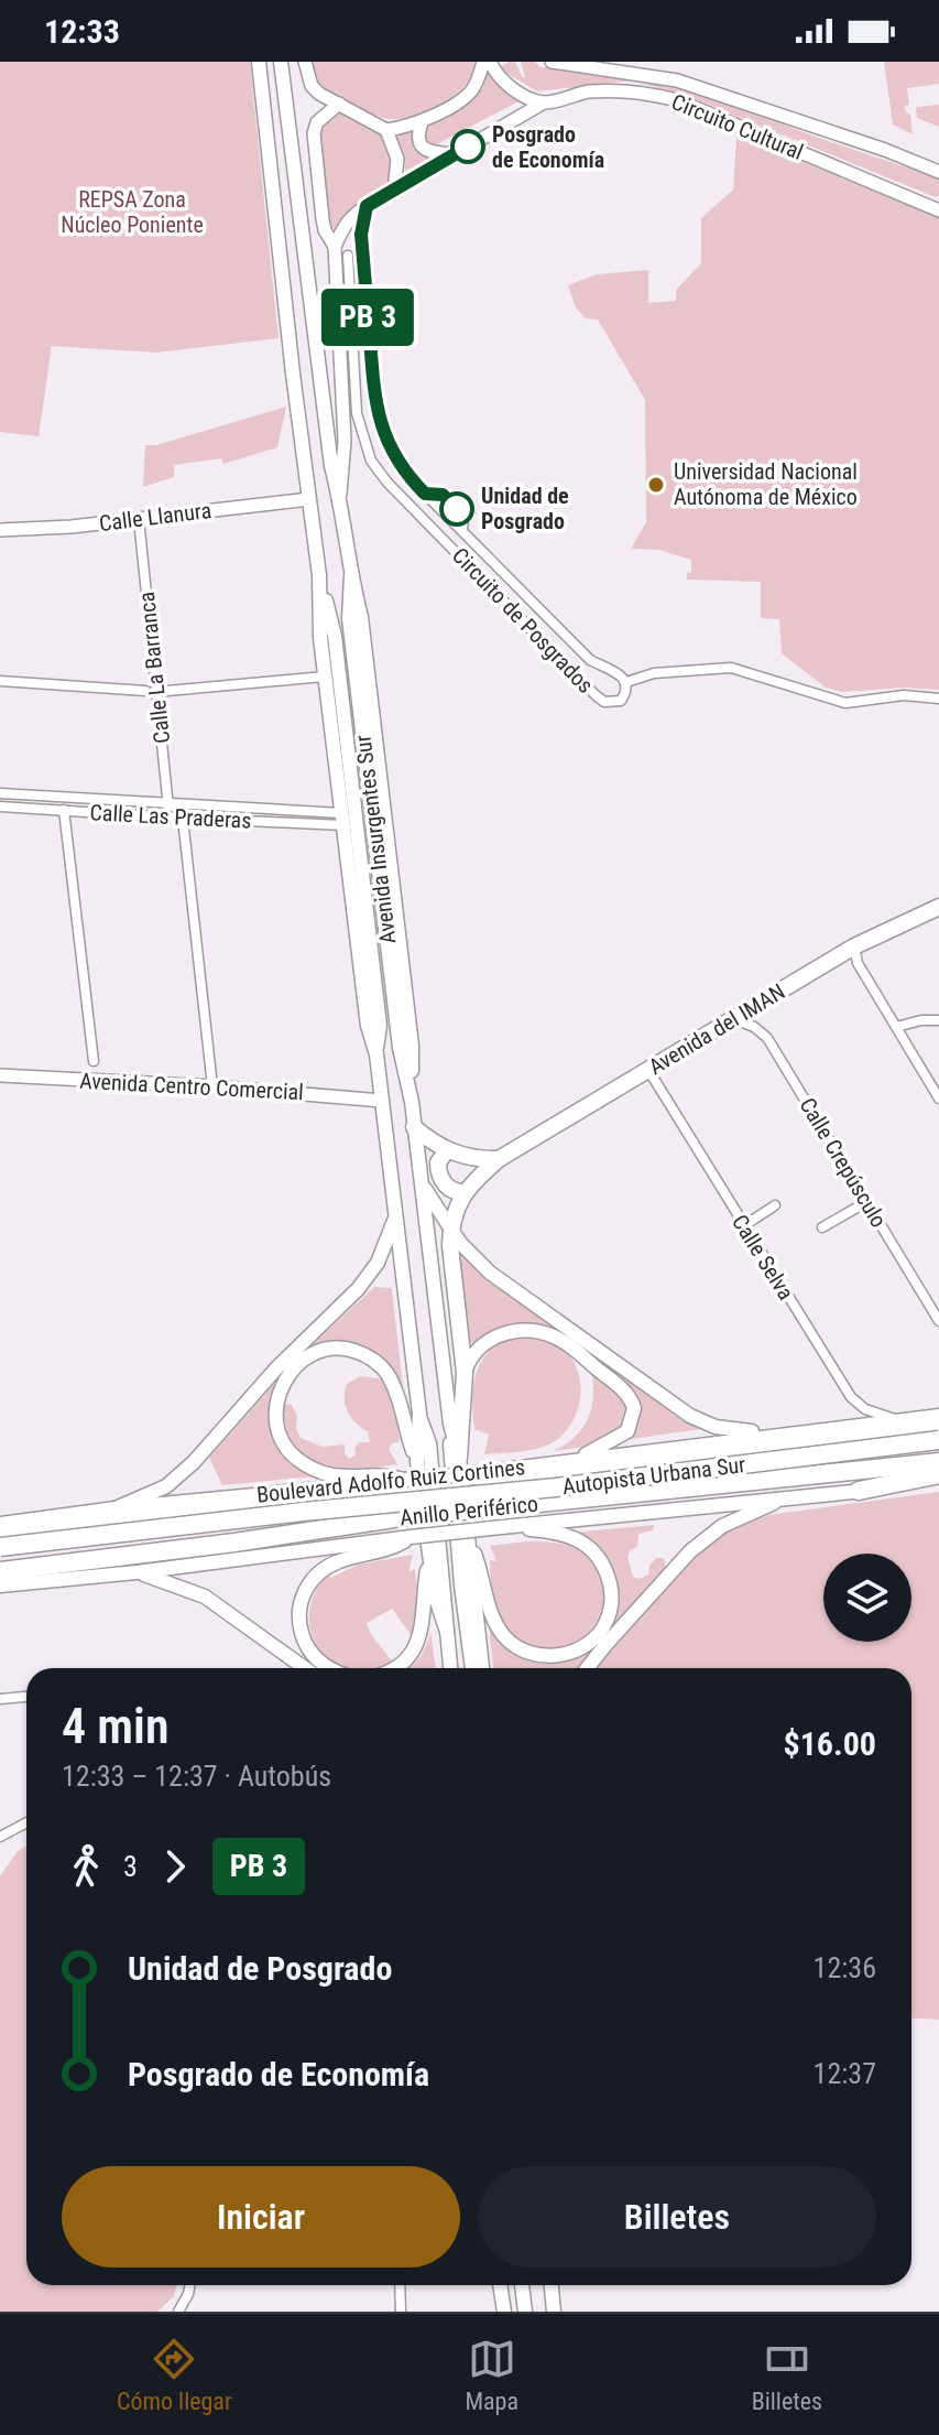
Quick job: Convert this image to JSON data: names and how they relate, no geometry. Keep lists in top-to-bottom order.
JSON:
{
  "streets": {
    "highway": ["Autopista Urbana Sur", "Anillo Periférico"],
    "main road": ["Avenida Insurgentes Sur", "Avenida del IMAN", "Boulevard Adolfo Ruiz Cortines"],
    "street": [
      "Circuito Cultural",
      "Calle Llanura",
      "Circuito de Posgrados",
      "Calle La Barranca",
      "Calle Las Praderas",
      "Avenida Centro Comercial",
      "Calle Crepúsculo",
      "Calle Selva"
    ]
  },
  "crossings": [
    ["Circuito Cultural", "Circuito de Posgrados"],
    ["Calle Llanura", "Calle La Barranca"],
    ["Calle Llanura", "Avenida Insurgentes Sur"],
    ["Calle La Barranca", "Calle Las Praderas"],
    ["Calle Las Praderas", "Avenida Insurgentes Sur"],
    ["Avenida Insurgentes Sur", "Avenida del IMAN"],
    ["Avenida Insurgentes Sur", "Avenida Centro Comercial"],
    ["Avenida del IMAN", "Calle Crepúsculo"],
    ["Avenida del IMAN", "Calle Selva"],
    ["Calle Selva", "Boulevard Adolfo Ruiz Cortines"],
    ["Boulevard Adolfo Ruiz Cortines", "Anillo Periférico"]
  ],
  "parks": ["REPSA Zona Núcleo Poniente"],
  "places": ["Posgrado de Economía", "Universidad Nacional Autónoma de México", "Unidad de Posgrado"],
  "page": {
    "status": "12:33",
    "on_map": "PB 3",
    "heading": ["4 min", "12:33 – 12:37 · Autobús", "$16.00"],
    "legs": ["3", "PB 3"],
    "list": [
      {
        "name": "Unidad de Posgrado",
        "value": "12:36"
      },
      {
        "name": "Posgrado de Economía",
        "value": "12:37"
      }
    ],
    "buttons": ["Iniciar", "Billetes"],
    "tabs": ["Cómo llegar", "Mapa", "Billetes"]
  }
}
